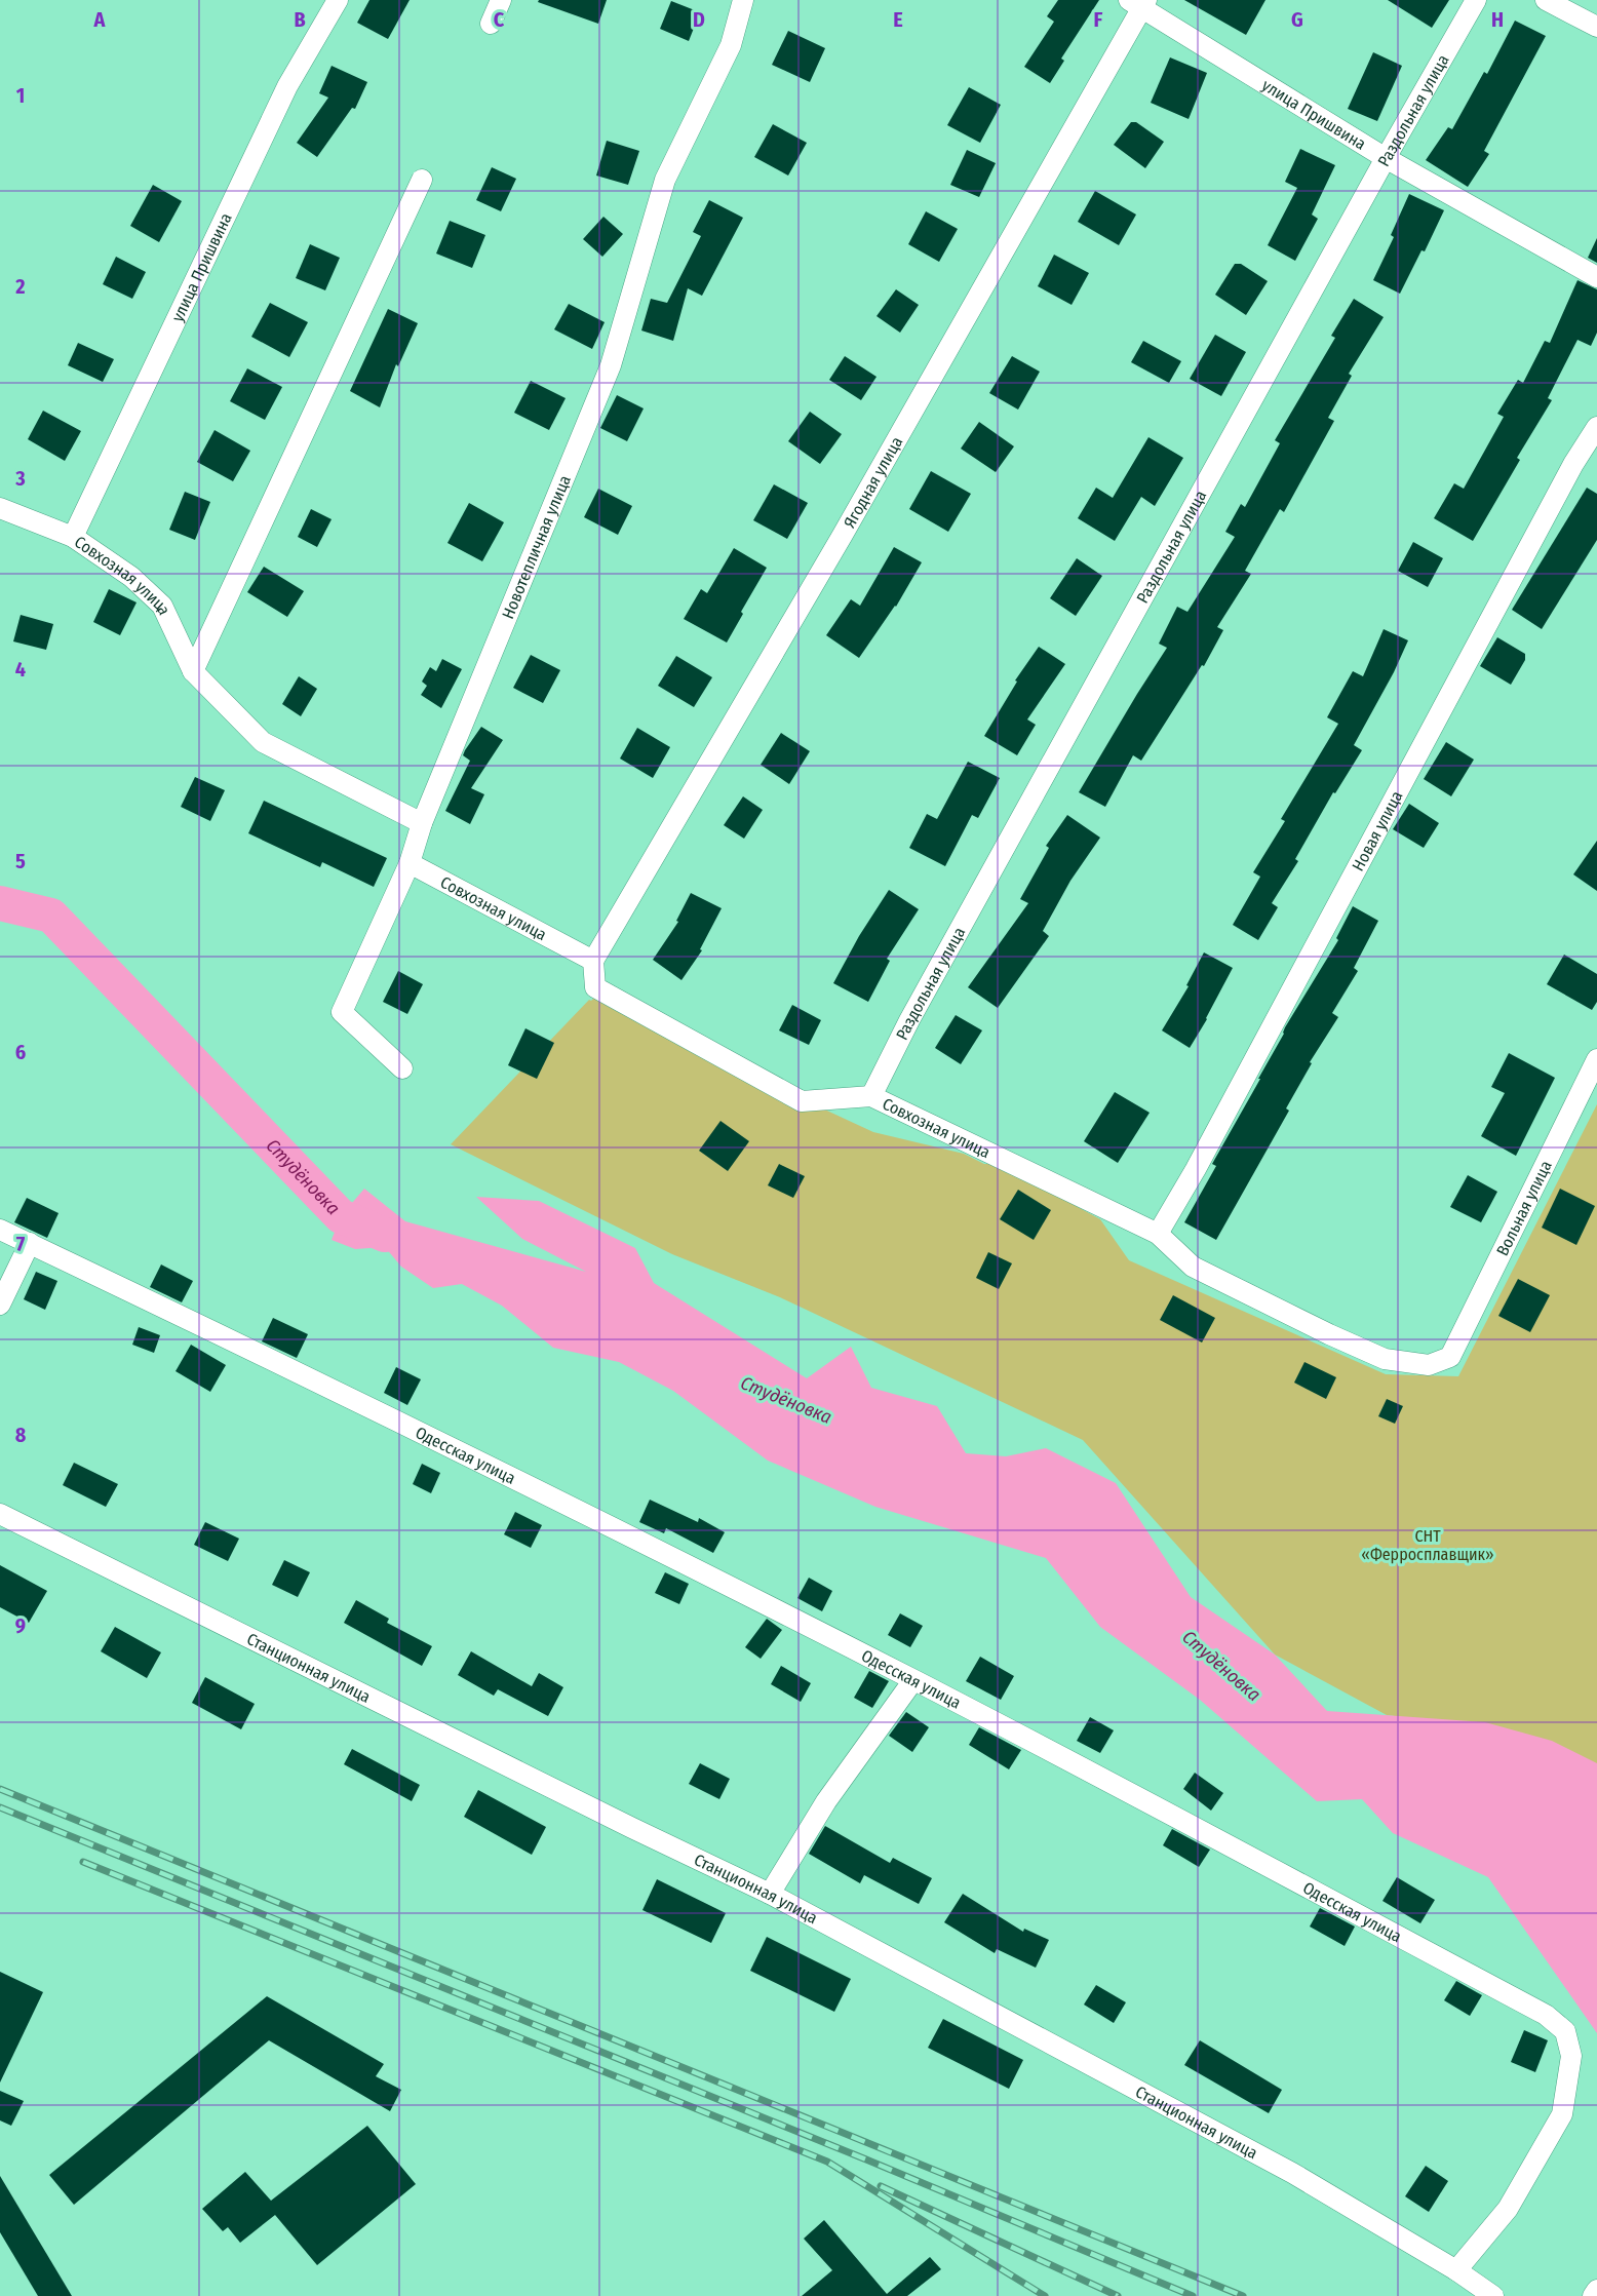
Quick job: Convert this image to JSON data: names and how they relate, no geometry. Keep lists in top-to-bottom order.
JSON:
{
  "streets": {
    "street": [
      "Раздольная улица",
      "улица Пришвина",
      "Ягодная улица",
      "Новотепличная улица",
      "Совхозная улица",
      "Новая улица",
      "Вольная улица",
      "Одесская улица",
      "Станционная улица"
    ]
  },
  "crossings": [
    ["Раздольная улица", "улица Пришвина"],
    ["Раздольная улица", "Совхозная улица"],
    ["улица Пришвина", "Ягодная улица"],
    ["улица Пришвина", "Совхозная улица"],
    ["Ягодная улица", "Совхозная улица"],
    ["Новотепличная улица", "Совхозная улица"],
    ["Совхозная улица", "Новая улица"],
    ["Совхозная улица", "Вольная улица"],
    ["Одесская улица", "Станционная улица"]
  ],
  "water": ["Студёновка"],
  "parks": ["СНТ «Ферросплавщик»"],
  "grid": {
    "columns": [
      "A",
      "B",
      "C",
      "D",
      "E",
      "F",
      "G",
      "H"
    ],
    "rows": [
      "1",
      "2",
      "3",
      "4",
      "5",
      "6",
      "7",
      "8",
      "9"
    ]
  }
}
